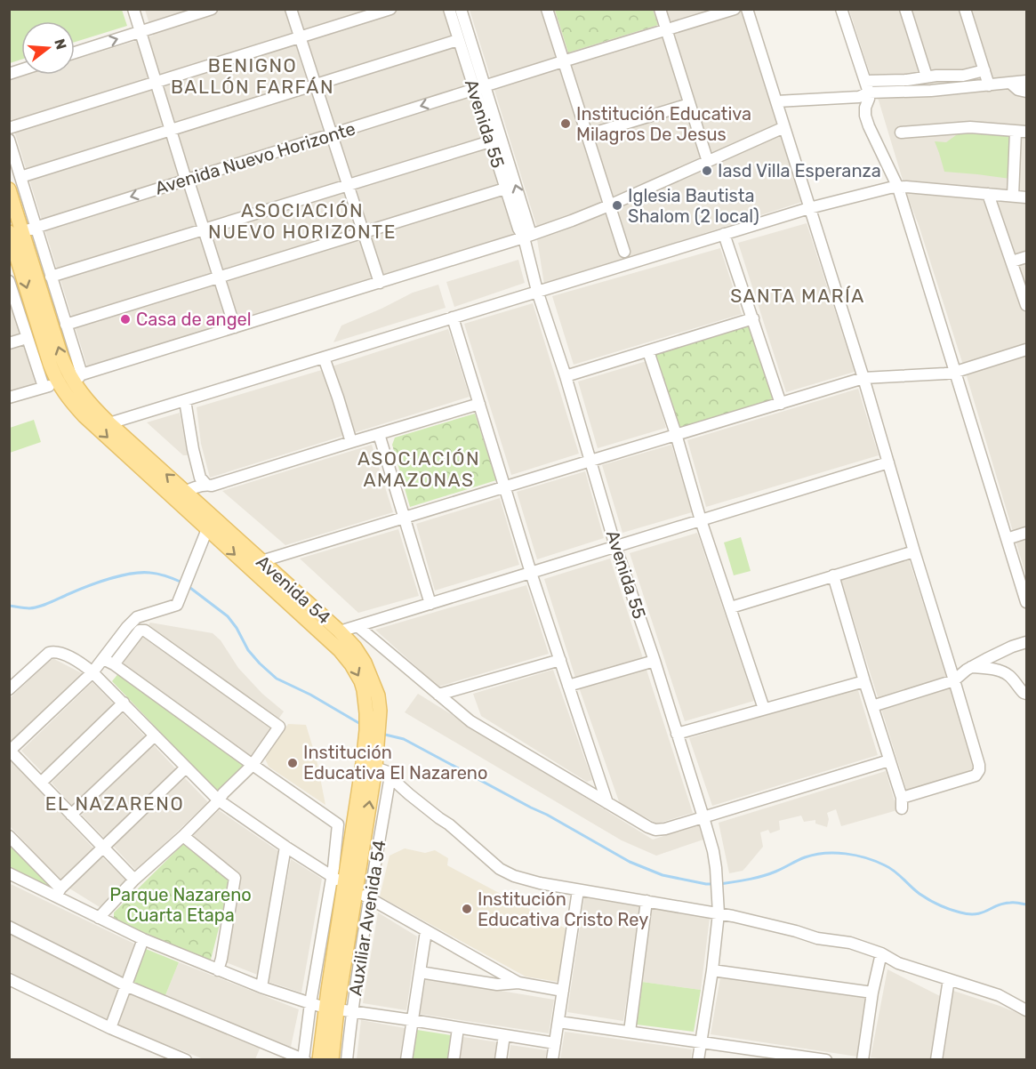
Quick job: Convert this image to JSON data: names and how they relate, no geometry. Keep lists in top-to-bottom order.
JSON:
{
  "streets": {
    "main road": ["Avenida 54"],
    "street": ["Avenida 55", "Avenida Nuevo Horizonte", "Auxiliar Avenida 54"]
  },
  "crossings": [
    ["Avenida 55", "Avenida Nuevo Horizonte"],
    ["Avenida Nuevo Horizonte", "Avenida 54"]
  ],
  "districts": [
    "BENIGNO BALLÓN FARFÁN",
    "ASOCIACIÓN NUEVO HORIZONTE",
    "SANTA MARÍA",
    "ASOCIACIÓN AMAZONAS",
    "EL NAZARENO"
  ],
  "parks": ["Parque Nazareno Cuarta Etapa"],
  "places": [
    "Institución Educativa Milagros De Jesus",
    "Iasd Villa Esperanza",
    "Iglesia Bautista Shalom (2 local)",
    "Casa de angel",
    "Institución Educativa El Nazareno",
    "Institución Educativa Cristo Rey"
  ],
  "north": "right"
}
